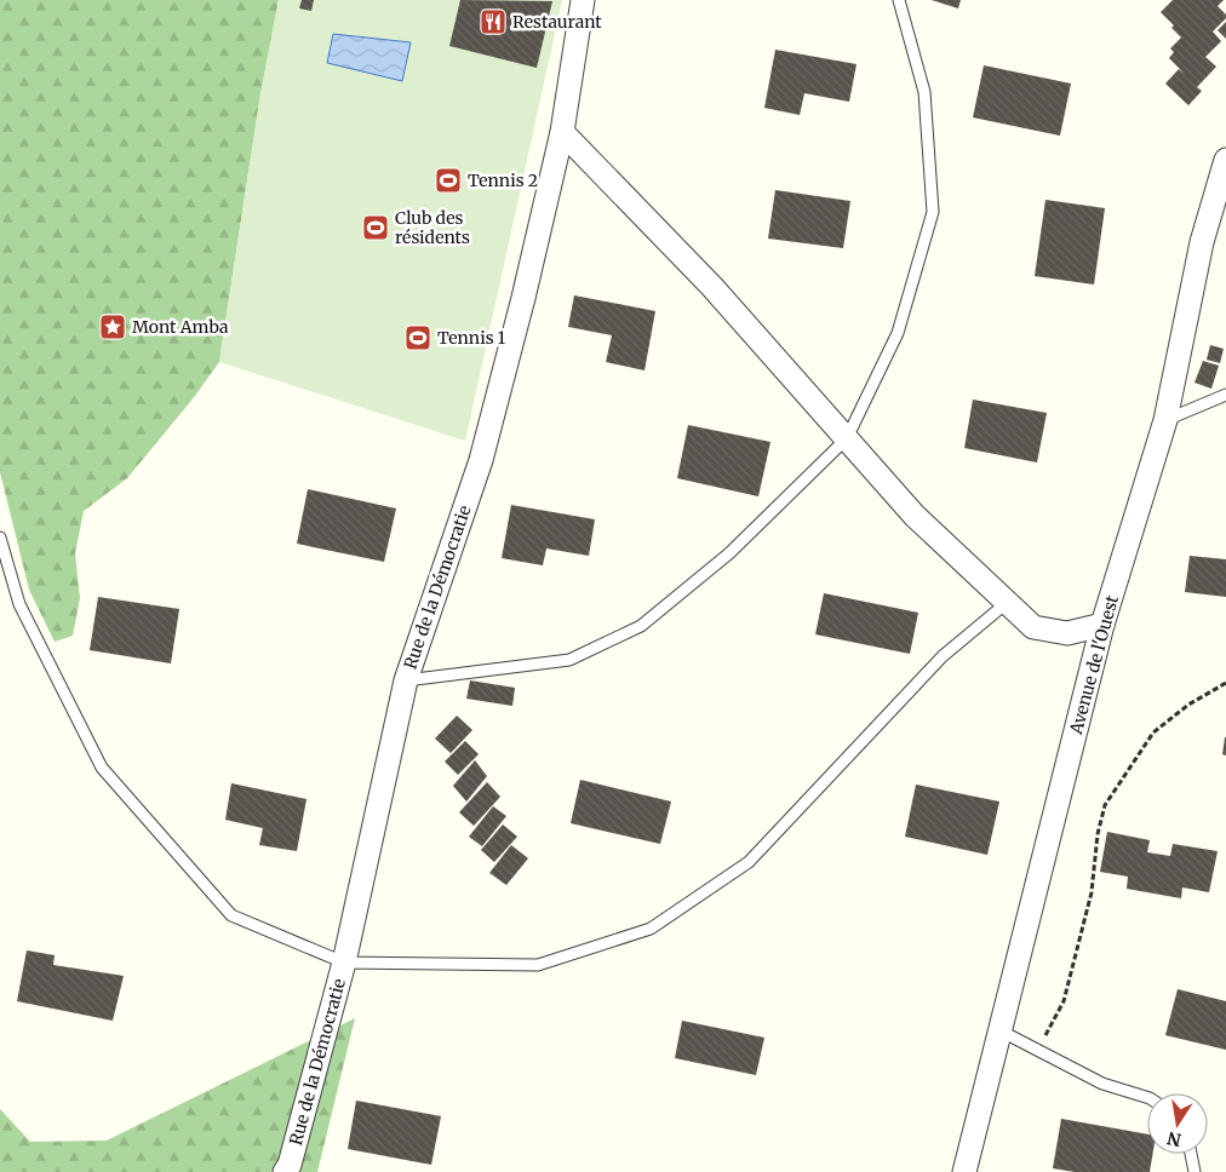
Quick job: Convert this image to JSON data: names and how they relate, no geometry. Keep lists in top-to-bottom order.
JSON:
{
  "streets": {
    "street": ["Rue de la Démocratie", "Avenue de l'Ouest"]
  },
  "places": {
    "restaurant": ["Restaurant"],
    "sports": ["Tennis 2", "Club des résidents", "Tennis 1"],
    "place": ["Mont Amba"]
  },
  "north": "bottom"
}
